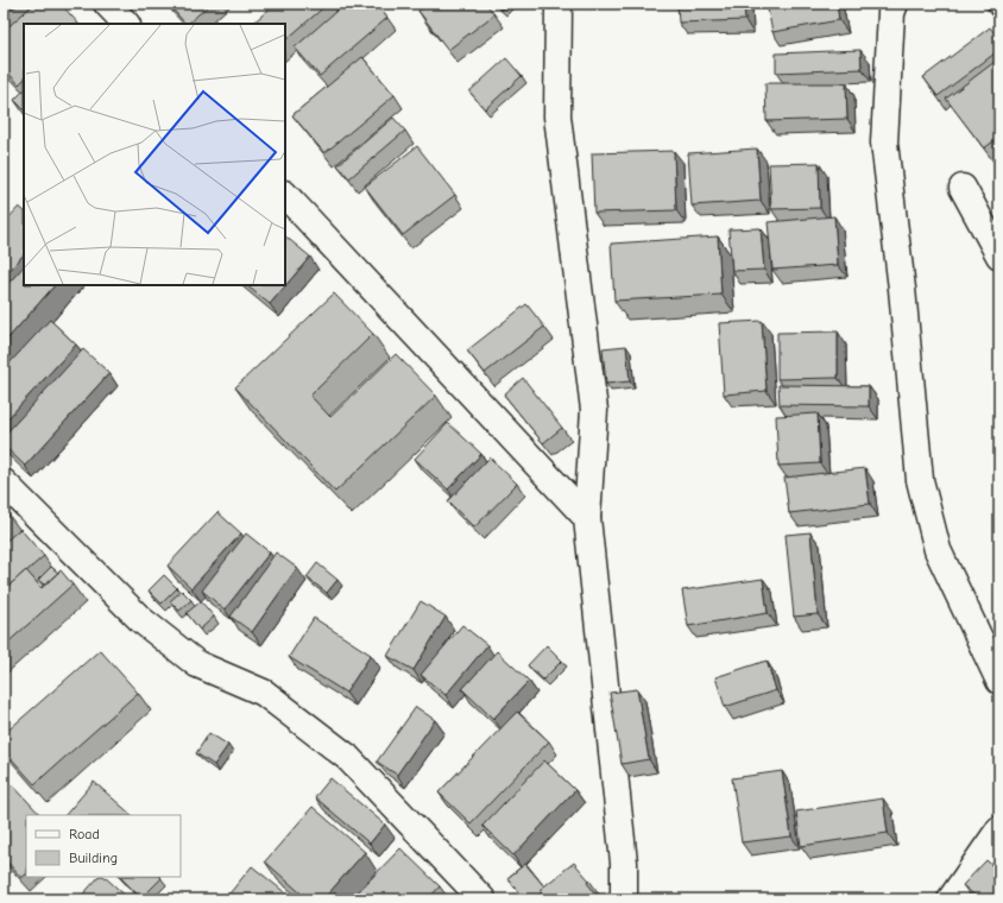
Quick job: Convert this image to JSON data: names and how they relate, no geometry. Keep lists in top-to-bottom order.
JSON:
{
  "legend": ["Road", "Building"]
}
